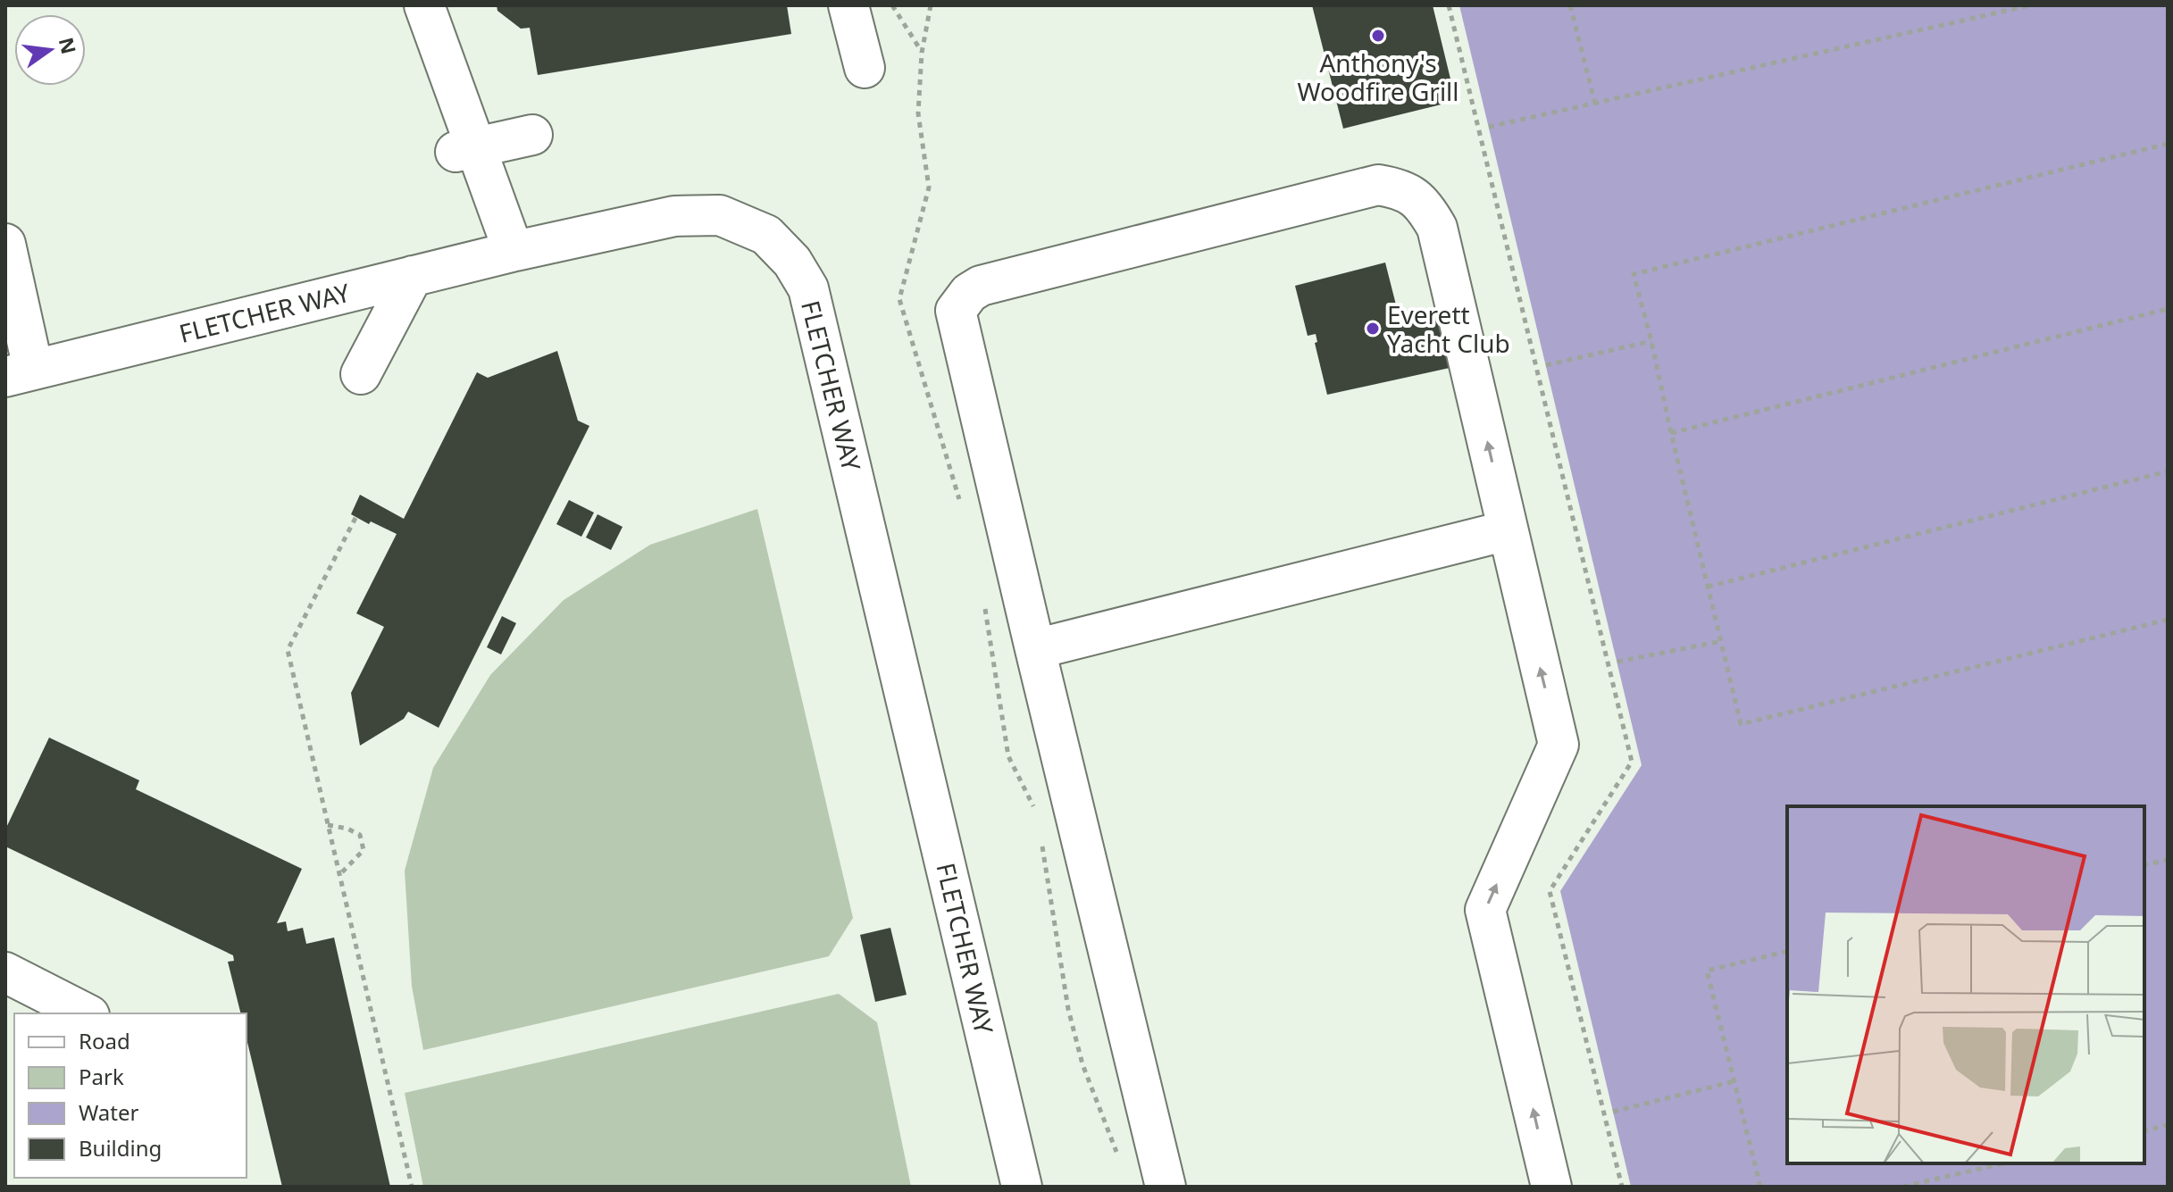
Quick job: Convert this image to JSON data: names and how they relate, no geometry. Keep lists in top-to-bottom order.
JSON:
{
  "streets": {
    "street": ["FLETCHER WAY"]
  },
  "places": ["Anthony's Woodfire Grill", "Everett Yacht Club"],
  "legend": [
    "Road",
    "Park",
    "Water",
    "Building"
  ],
  "north": "right"
}
